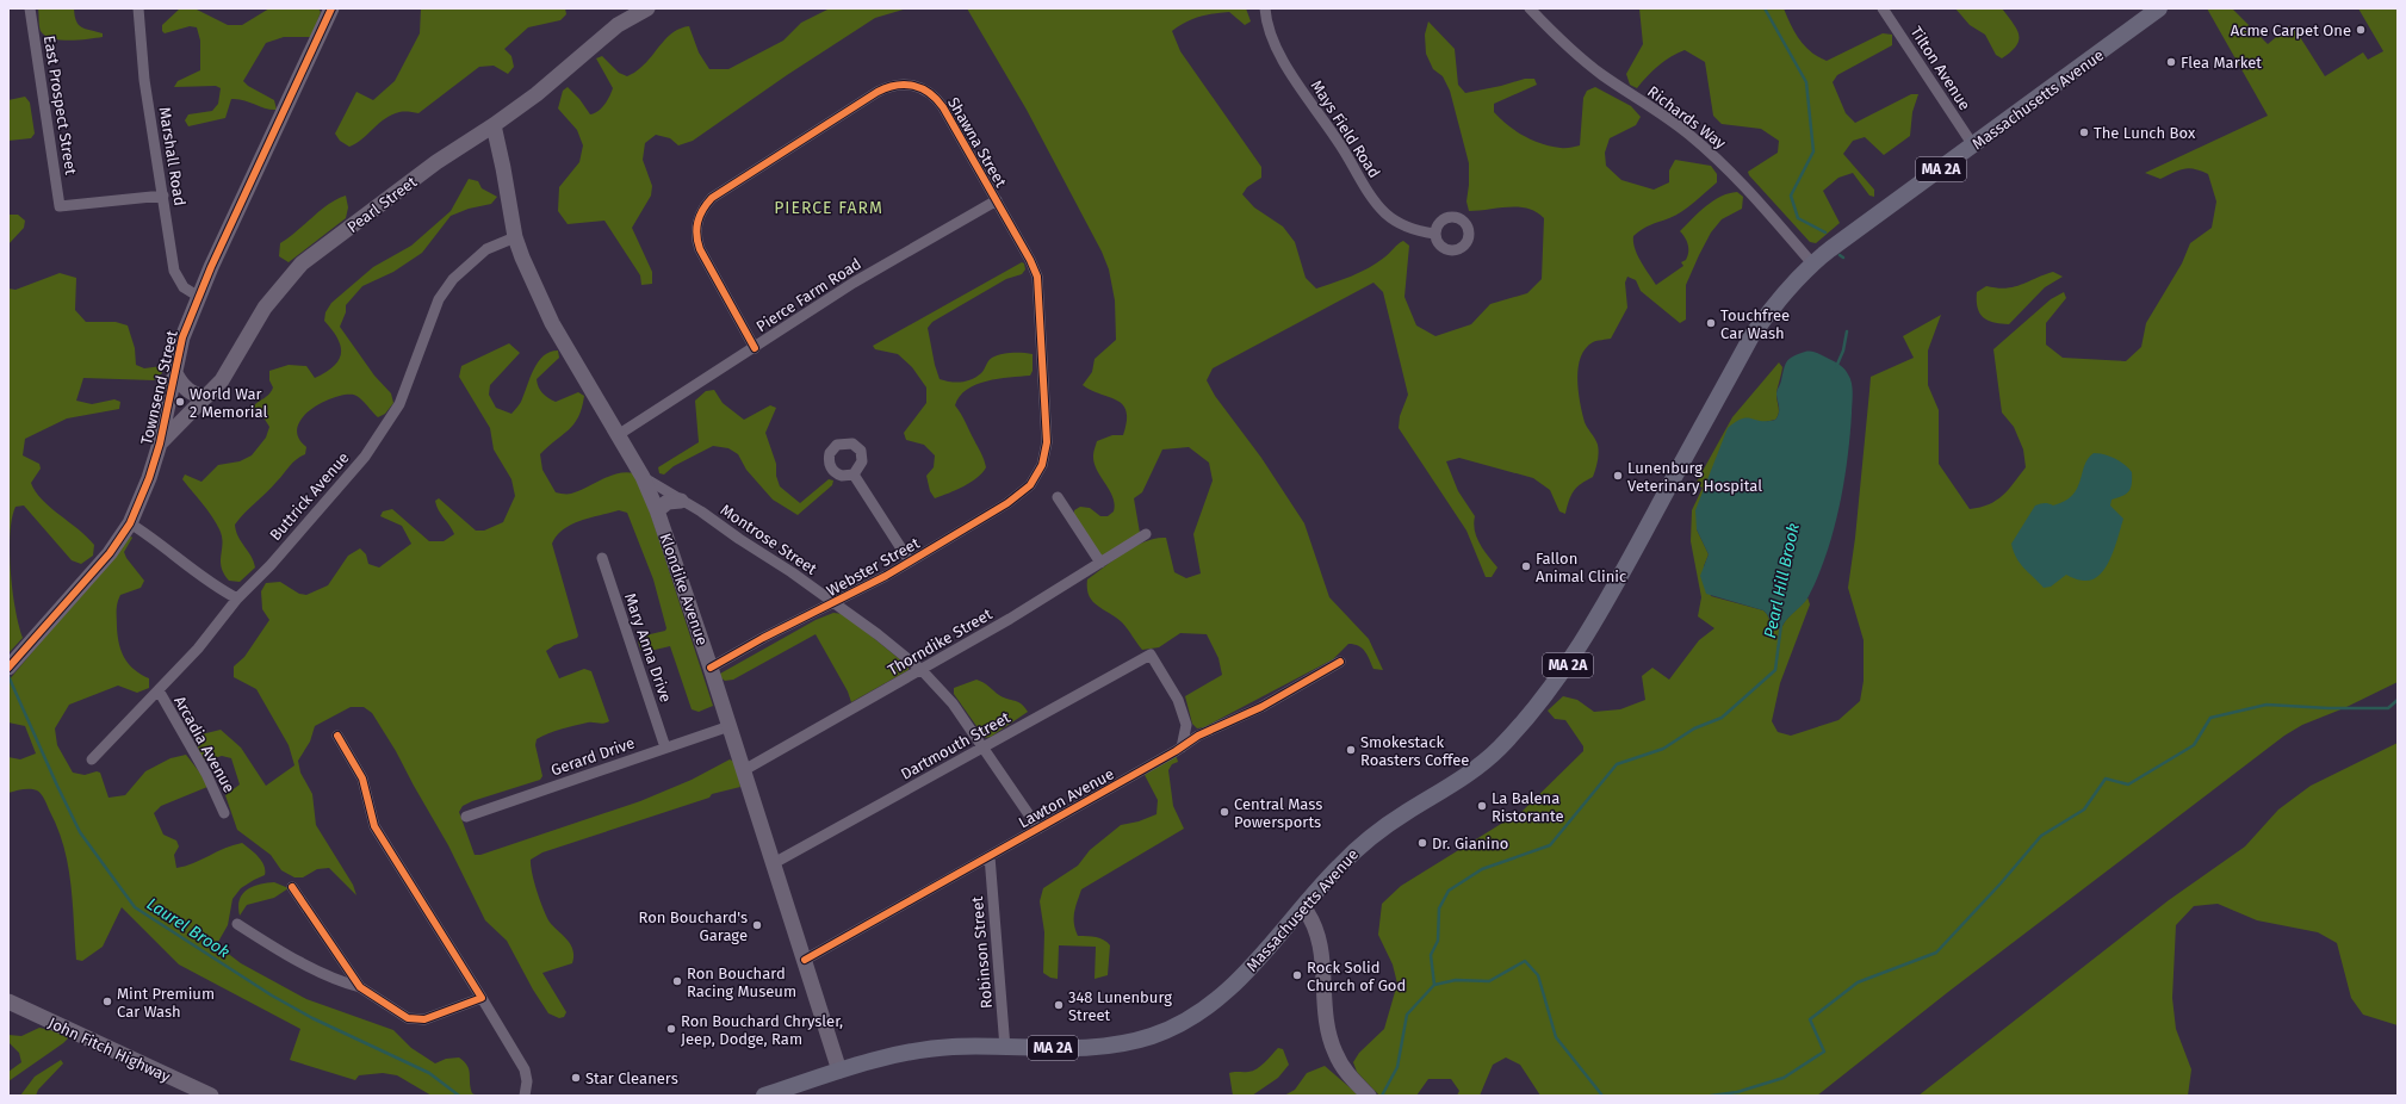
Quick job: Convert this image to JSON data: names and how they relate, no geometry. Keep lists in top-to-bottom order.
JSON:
{
  "streets": {
    "main road": ["Massachusetts Avenue", "MA 2A"],
    "street": [
      "Tilton Avenue",
      "East Prospect Street",
      "Richards Way",
      "Mays Field Road",
      "Shawna Street",
      "Marshall Road",
      "Pearl Street",
      "Pierce Farm Road",
      "Townsend Street",
      "Buttrick Avenue",
      "Montrose Street",
      "Webster Street",
      "Klondike Avenue",
      "Thorndike Street",
      "Mary Anna Drive",
      "Arcadia Avenue",
      "Dartmouth Street",
      "Gerard Drive",
      "Lawton Avenue",
      "Robinson Street",
      "John Fitch Highway"
    ]
  },
  "crossings": [
    ["Tilton Avenue", "Massachusetts Avenue"],
    ["Massachusetts Avenue", "Richards Way"],
    ["Massachusetts Avenue", "MA 2A"],
    ["Massachusetts Avenue", "Robinson Street"],
    ["East Prospect Street", "Marshall Road"],
    ["Shawna Street", "Pierce Farm Road"],
    ["Shawna Street", "Webster Street"],
    ["Marshall Road", "Townsend Street"],
    ["MA 2A", "Klondike Avenue"],
    ["MA 2A", "Robinson Street"],
    ["Pearl Street", "Townsend Street"],
    ["Pearl Street", "Klondike Avenue"],
    ["Pierce Farm Road", "Klondike Avenue"],
    ["Buttrick Avenue", "Klondike Avenue"],
    ["Buttrick Avenue", "Arcadia Avenue"],
    ["Montrose Street", "Webster Street"],
    ["Montrose Street", "Klondike Avenue"],
    ["Montrose Street", "Thorndike Street"],
    ["Montrose Street", "Dartmouth Street"],
    ["Montrose Street", "Lawton Avenue"],
    ["Webster Street", "Klondike Avenue"],
    ["Klondike Avenue", "Thorndike Street"],
    ["Klondike Avenue", "Dartmouth Street"],
    ["Klondike Avenue", "Gerard Drive"],
    ["Klondike Avenue", "Lawton Avenue"],
    ["Mary Anna Drive", "Gerard Drive"],
    ["Dartmouth Street", "Lawton Avenue"],
    ["Lawton Avenue", "Robinson Street"]
  ],
  "districts": ["PIERCE FARM"],
  "water": ["Pearl Hill Brook", "Laurel Brook"],
  "places": [
    "Acme Carpet One",
    "Flea Market",
    "The Lunch Box",
    "Touchfree Car Wash",
    "World War 2 Memorial",
    "Lunenburg Veterinary Hospital",
    "Fallon Animal Clinic",
    "Smokestack Roasters Coffee",
    "La Balena Ristorante",
    "Central Mass Powersports",
    "Dr. Gianino",
    "Ron Bouchard's Garage",
    "Rock Solid Church of God",
    "Ron Bouchard Racing Museum",
    "Mint Premium Car Wash",
    "348 Lunenburg Street",
    "Ron Bouchard Chrysler, Jeep, Dodge, Ram",
    "Star Cleaners"
  ]
}
